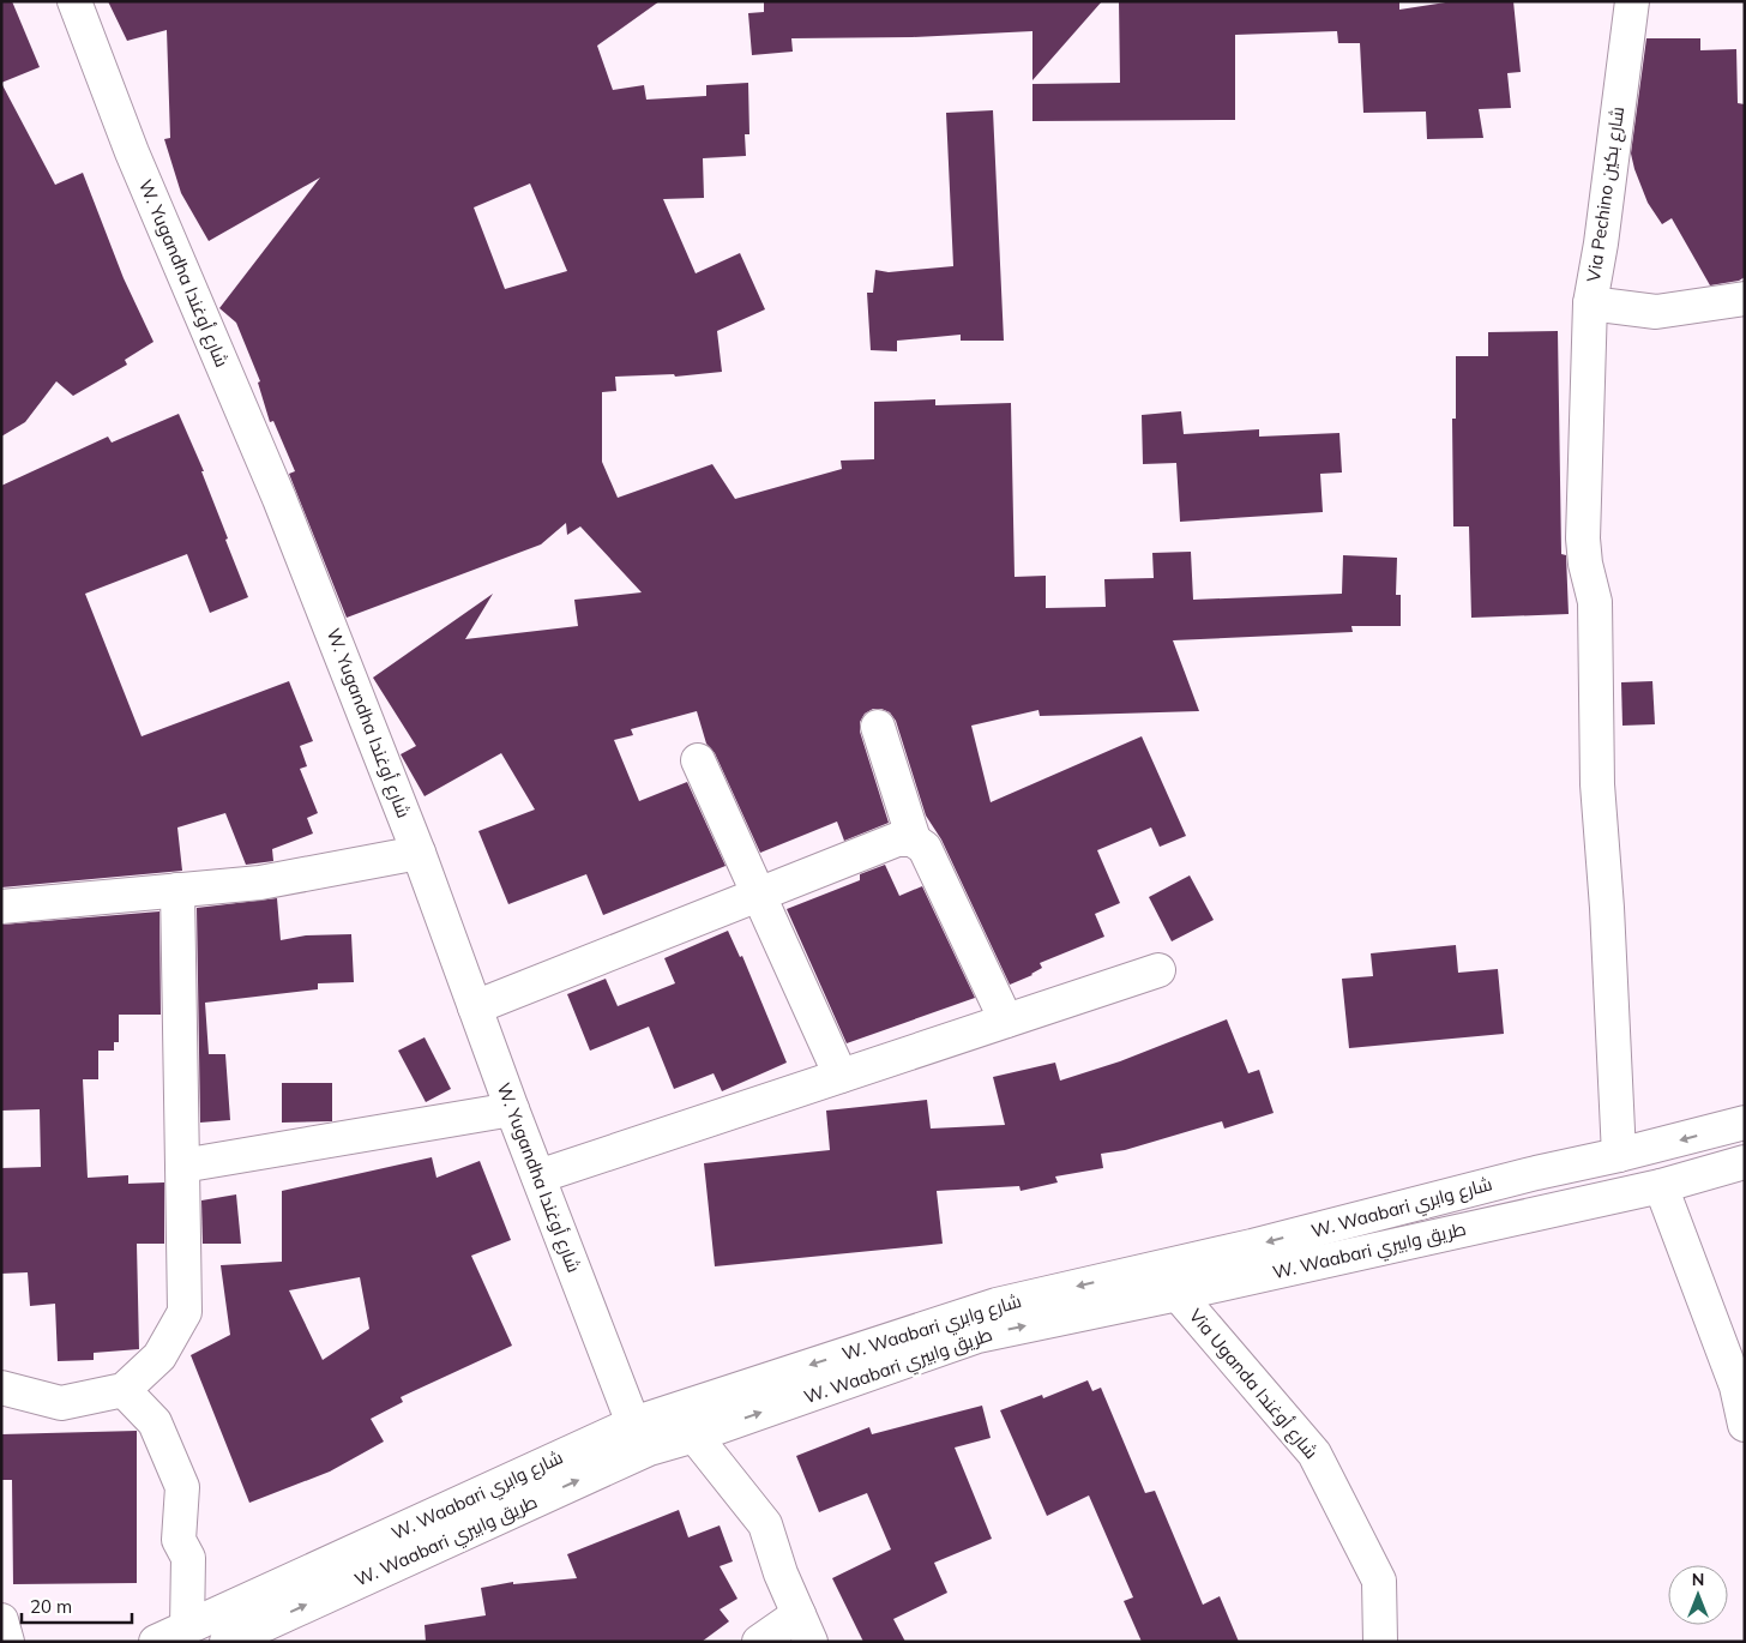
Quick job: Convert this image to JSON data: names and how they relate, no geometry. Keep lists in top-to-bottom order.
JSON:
{
  "streets": {
    "street": [
      "Via Pechino شارع بكين",
      "W. Yugandha شارع أوغندا",
      "W. Waabari شارع وابري",
      "W. Waabari طريق وابيري",
      "Via Uganda شارع أوغندا"
    ]
  },
  "crossings": [
    ["W. Yugandha شارع أوغندا", "W. Waabari شارع وابري"],
    ["W. Yugandha شارع أوغندا", "W. Waabari طريق وابيري"],
    ["W. Waabari شارع وابري", "W. Waabari طريق وابيري"],
    ["W. Waabari طريق وابيري", "Via Uganda شارع أوغندا"]
  ],
  "scale_bar": "20 m",
  "north": "top"
}
